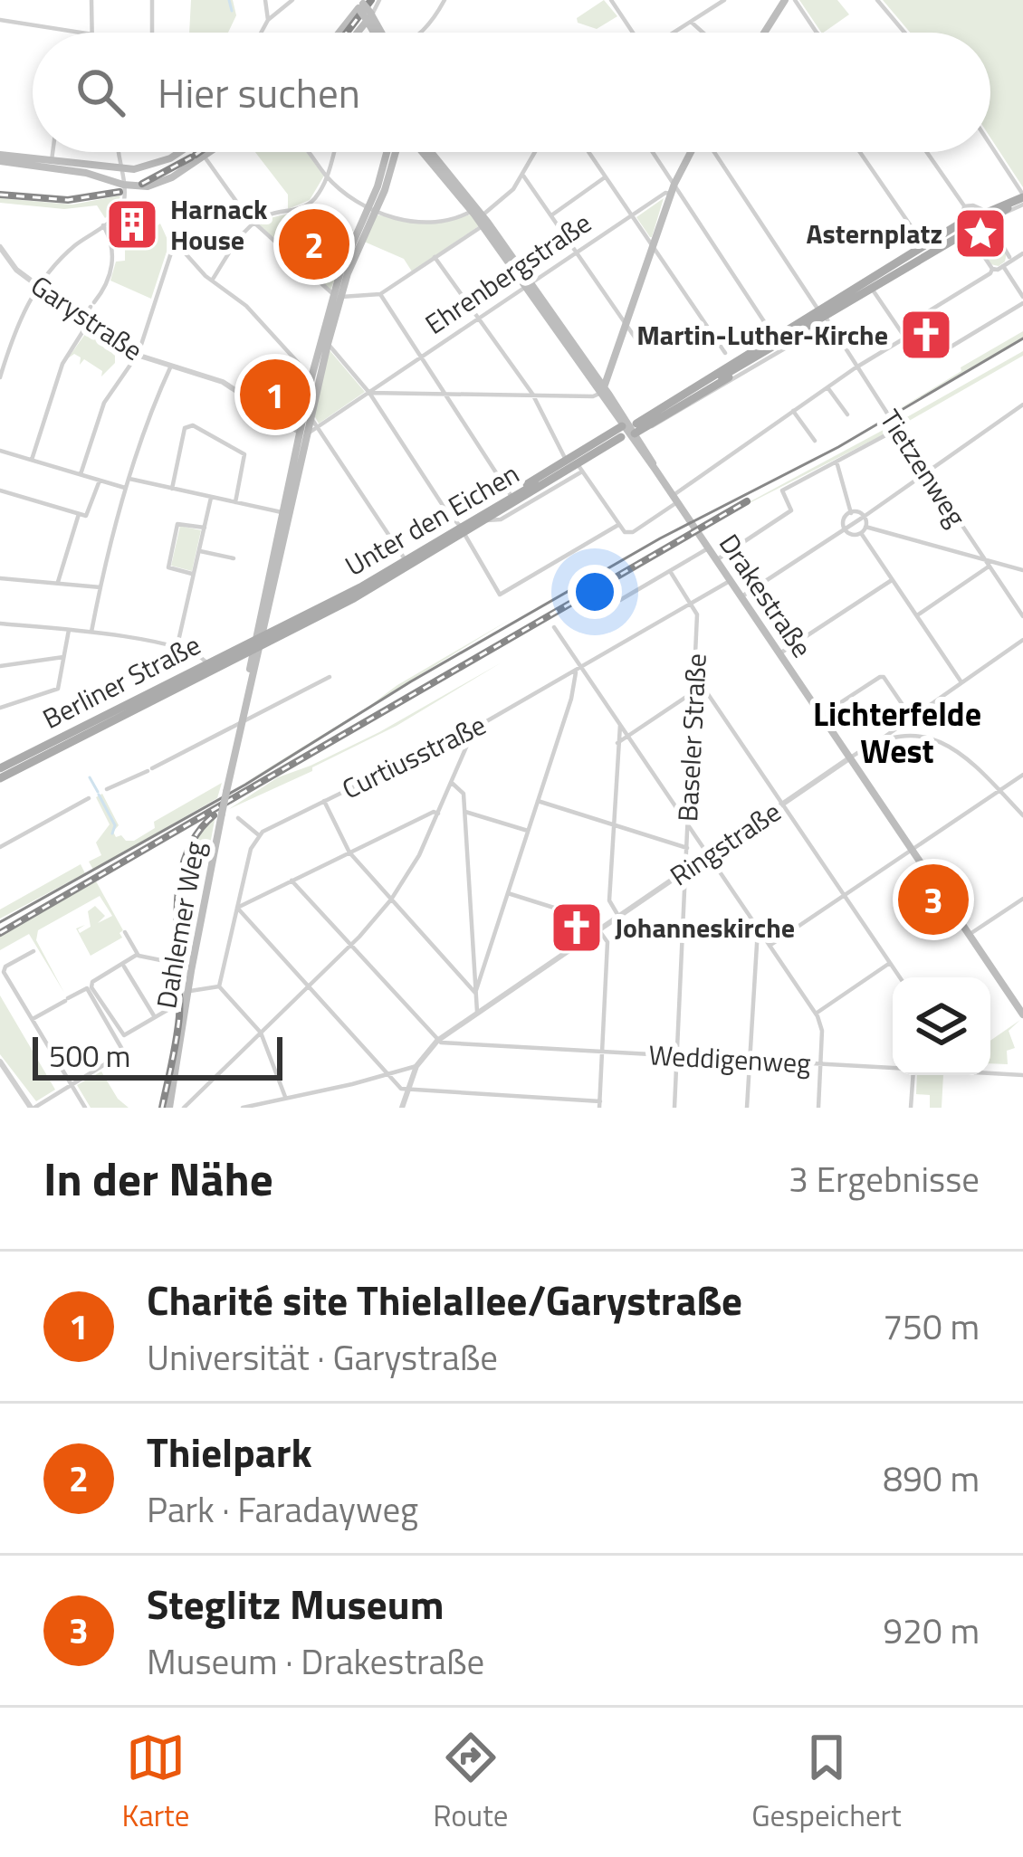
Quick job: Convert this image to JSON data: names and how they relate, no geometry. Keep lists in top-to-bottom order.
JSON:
{
  "streets": {
    "main road": [
      "Unter den Eichen",
      "Drakestraße",
      "Berliner Straße",
      "Dahlemer Weg"
    ],
    "street": [
      "Ehrenbergstraße",
      "Garystraße",
      "Tietzenweg",
      "Baseler Straße",
      "Curtiusstraße",
      "Ringstraße",
      "Weddigenweg"
    ]
  },
  "crossings": [
    ["Ehrenbergstraße", "Drakestraße"],
    ["Tietzenweg", "Unter den Eichen"],
    ["Unter den Eichen", "Drakestraße"],
    ["Unter den Eichen", "Berliner Straße"],
    ["Drakestraße", "Curtiusstraße"],
    ["Drakestraße", "Ringstraße"],
    ["Baseler Straße", "Curtiusstraße"],
    ["Baseler Straße", "Ringstraße"],
    ["Baseler Straße", "Weddigenweg"],
    ["Ringstraße", "Weddigenweg"]
  ],
  "districts": ["Lichterfelde West"],
  "places": {
    "building": ["Harnack House"],
    "place": ["Asternplatz"],
    "church": ["Martin-Luther-Kirche", "Johanneskirche"]
  },
  "scale_bar": "500 m",
  "page": {
    "search": "Hier suchen",
    "pins": ["2", "1", "3"],
    "scale": "500 m",
    "heading": ["In der Nähe", "3 Ergebnisse"],
    "list": [
      {
        "mark": "1",
        "name": "Charité site Thielallee/Garystraße",
        "note": "Universität · Garystraße",
        "value": "750 m"
      },
      {
        "mark": "2",
        "name": "Thielpark",
        "note": "Park · Faradayweg",
        "value": "890 m"
      },
      {
        "mark": "3",
        "name": "Steglitz Museum",
        "note": "Museum · Drakestraße",
        "value": "920 m"
      }
    ],
    "nav": ["Karte", "Route", "Gespeichert"]
  }
}
